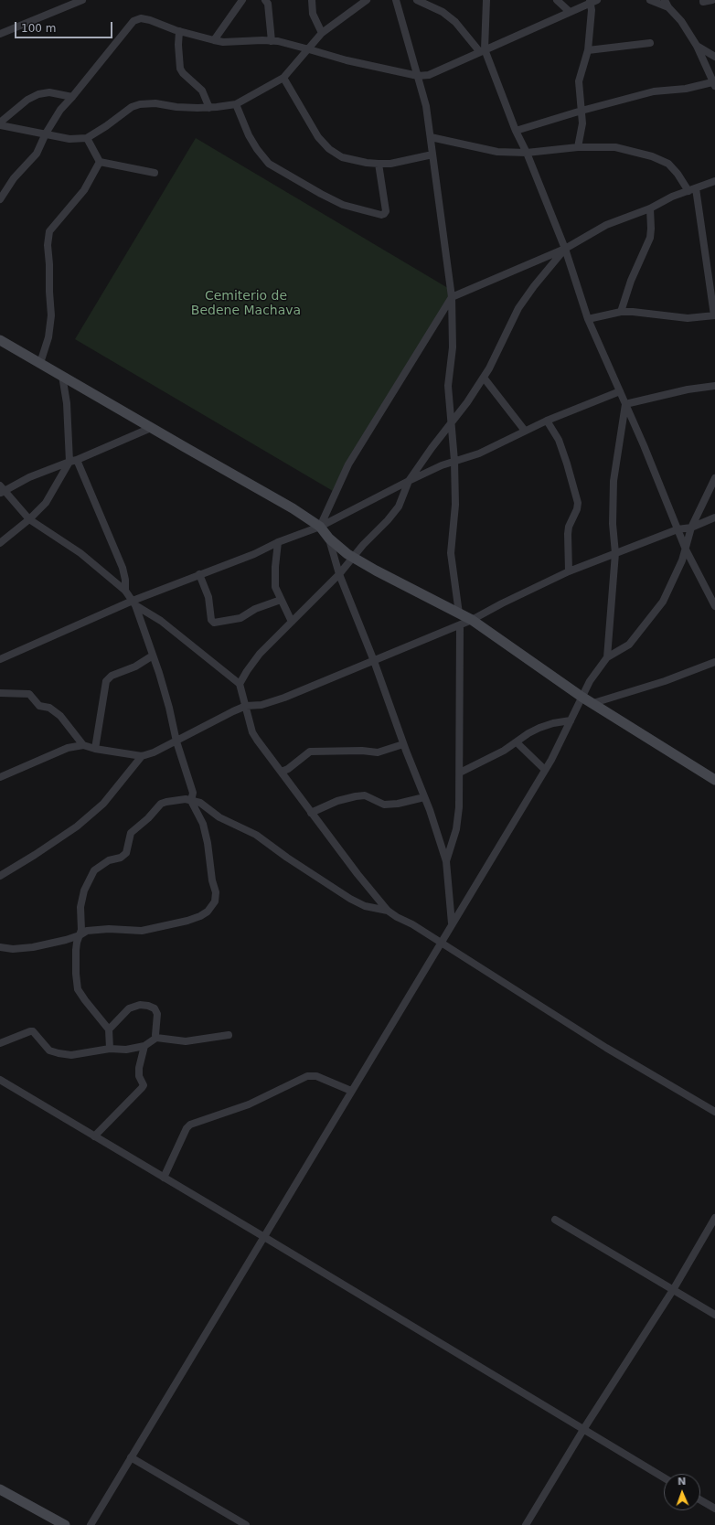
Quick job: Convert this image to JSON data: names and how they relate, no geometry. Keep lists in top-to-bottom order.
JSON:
{
  "parks": ["Cemiterio de Bedene Machava"],
  "scale_bar": "100 m",
  "north": "top"
}
